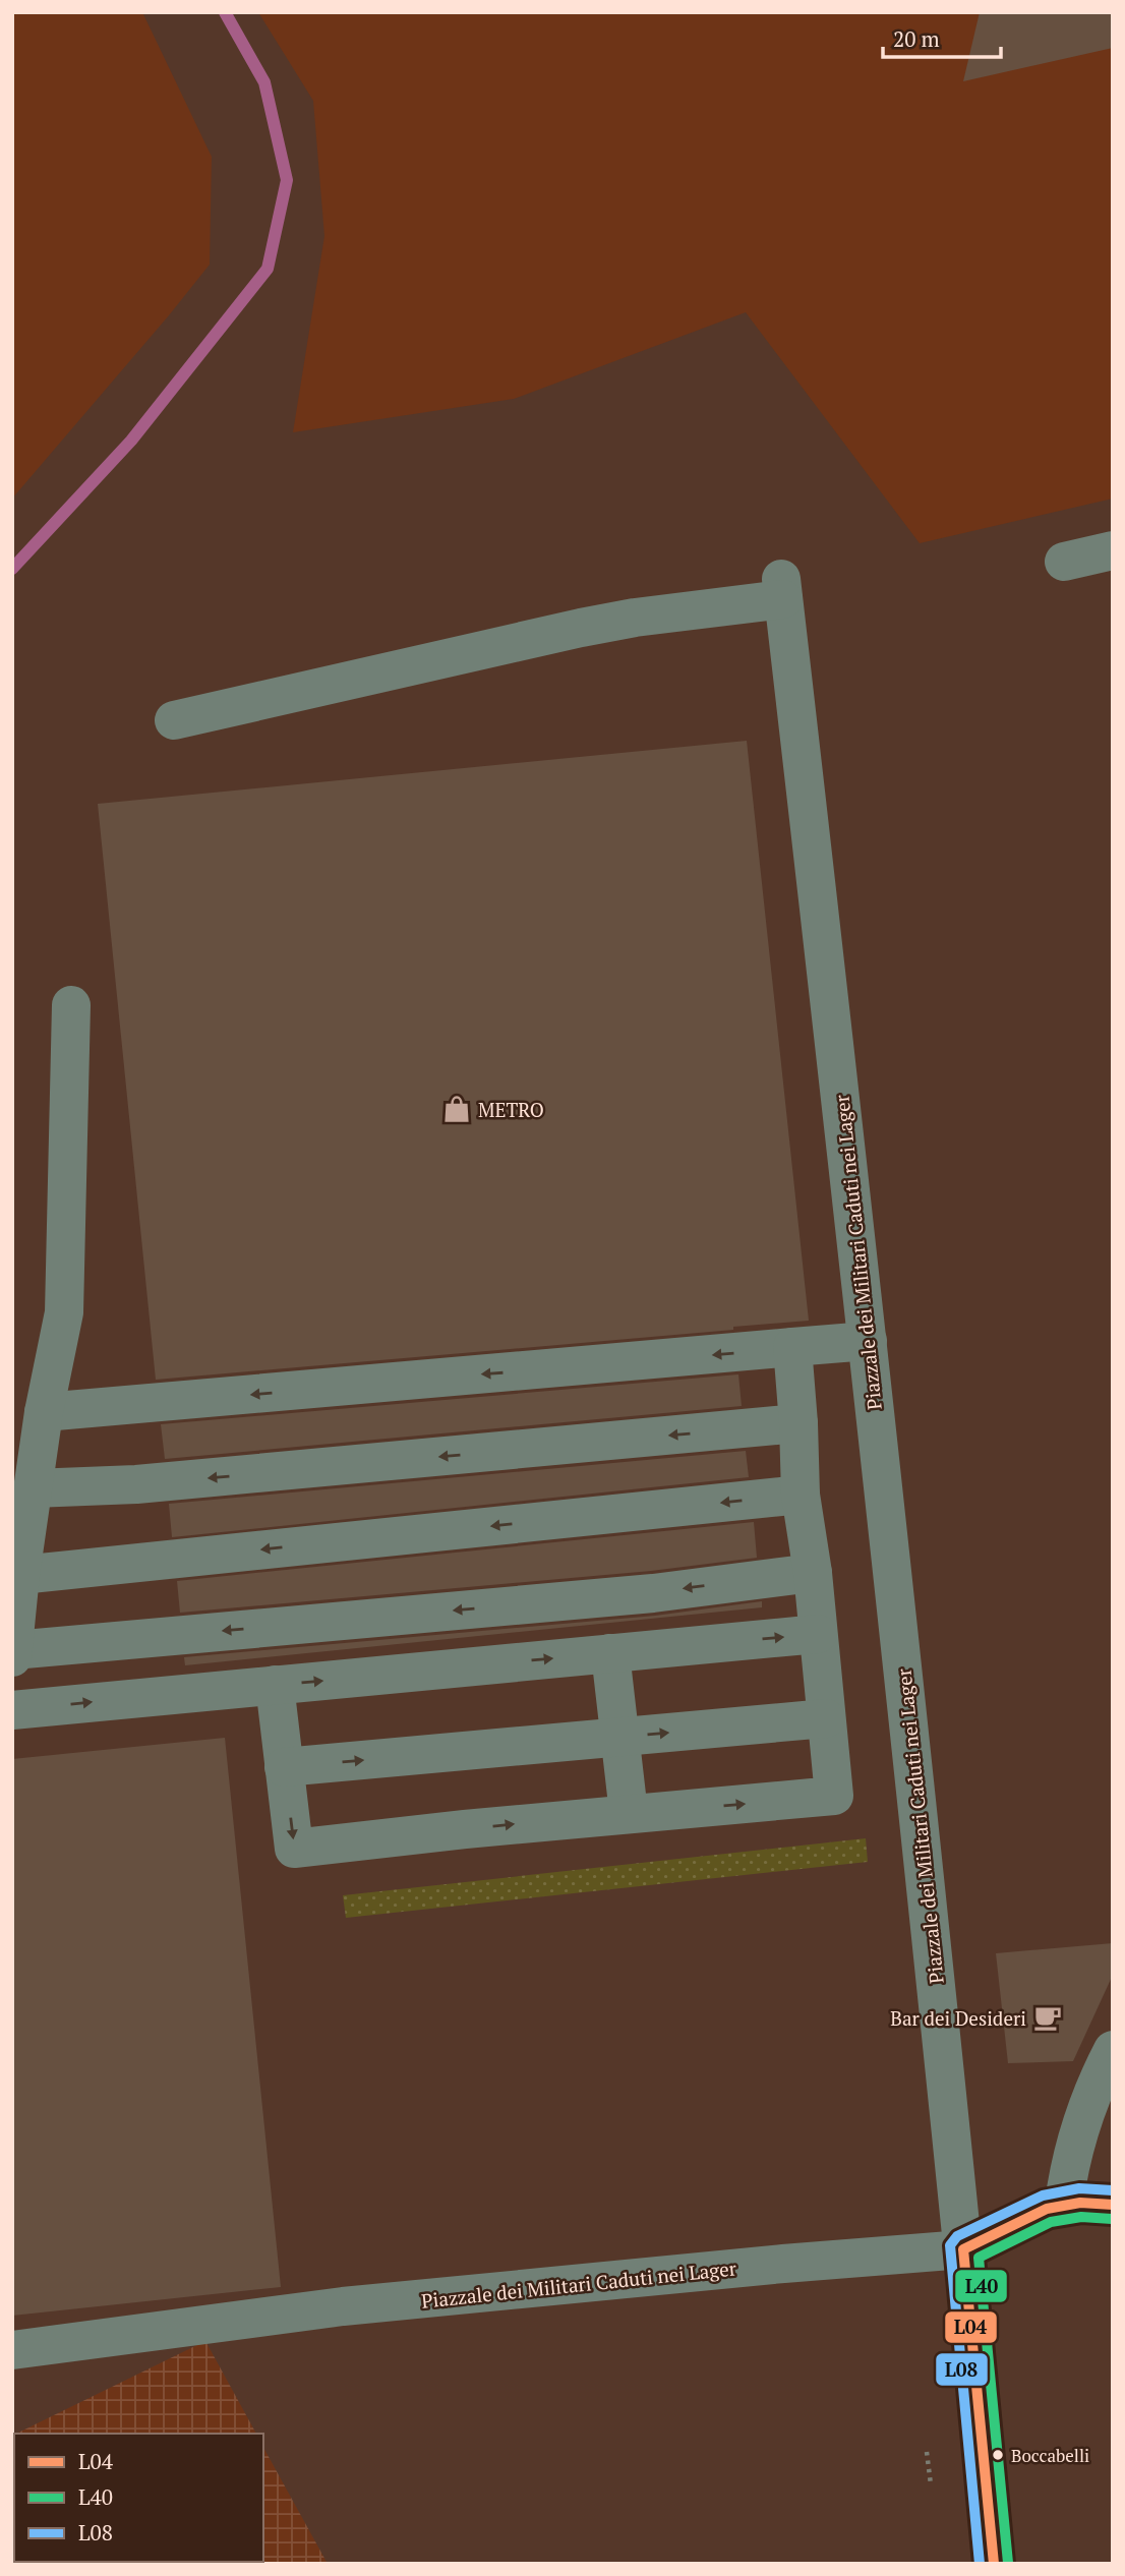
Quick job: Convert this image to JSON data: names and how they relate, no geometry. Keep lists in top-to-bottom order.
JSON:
{
  "streets": {
    "street": ["Piazzale dei Militari Caduti nei Lager"]
  },
  "places": {
    "shop": ["METRO"],
    "cafe": ["Bar dei Desideri"],
    "other": ["Boccabelli"]
  },
  "lines": ["transit line L08", "transit line L04", "transit line L40"],
  "legend": ["L04", "L40", "L08"],
  "scale_bar": "20 m"
}
